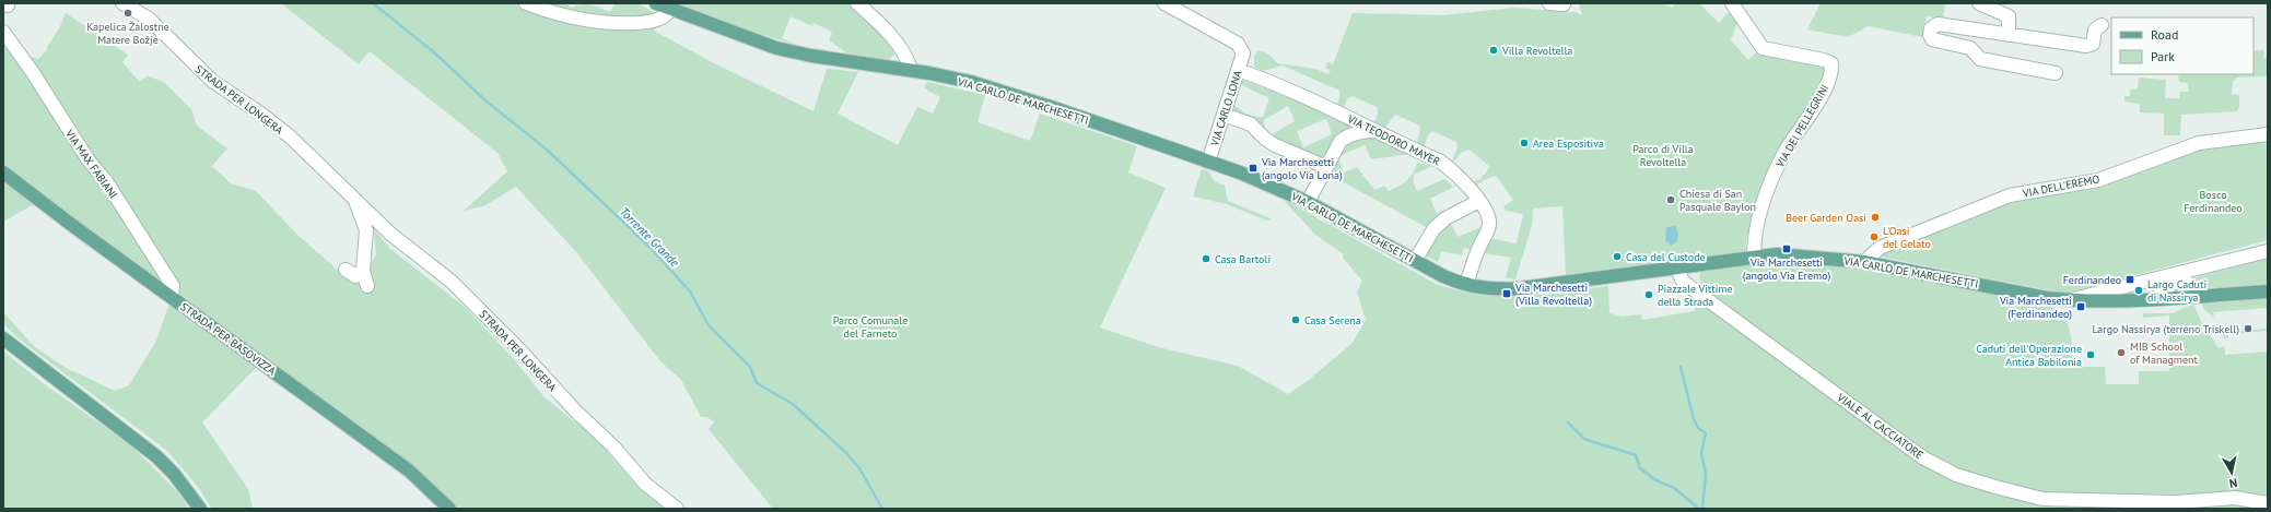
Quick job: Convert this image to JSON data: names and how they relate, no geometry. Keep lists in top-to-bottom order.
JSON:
{
  "streets": {
    "main road": ["VIA CARLO DE MARCHESETTI", "STRADA PER BASOVIZZA"],
    "street": [
      "STRADA PER LONGERA",
      "VIA CARLO LONA",
      "VIA DEI PELLEGRINI",
      "VIA TEODORO MAYER",
      "VIA MAX FABIANI",
      "VIA DELL'EREMO",
      "VIALE AL CACCIATORE"
    ]
  },
  "crossings": [
    ["VIA CARLO DE MARCHESETTI", "VIA CARLO LONA"],
    ["VIA CARLO DE MARCHESETTI", "VIA DEI PELLEGRINI"],
    ["VIA CARLO DE MARCHESETTI", "VIA TEODORO MAYER"],
    ["VIA CARLO DE MARCHESETTI", "VIA DELL'EREMO"],
    ["VIA CARLO LONA", "VIA TEODORO MAYER"],
    ["VIA MAX FABIANI", "STRADA PER BASOVIZZA"]
  ],
  "water": ["Torrente Grande"],
  "parks": ["Parco di Villa Revoltella", "Bosco Ferdinandeo", "Parco Comunale del Farneto"],
  "places": {
    "other": [
      "Kapelica Žalostne Matere Božje",
      "Villa Revoltella",
      "Area Espositiva",
      "Chiesa di San Pasquale Baylon",
      "Beer Garden Oasi",
      "L'Oasi del Gelato",
      "Casa del Custode",
      "Casa Bartoli",
      "Largo Caduti di Nassirya",
      "Piazzale Vittime della Strada",
      "Casa Serena",
      "Largo Nassirya (terreno Triskell)",
      "MIB School of Managment",
      "Caduti dell'Operazione Antica Babilonia"
    ],
    "transit": [
      "Via Marchesetti (angolo Via Lona)",
      "Via Marchesetti (angolo Via Eremo)",
      "Ferdinandeo",
      "Via Marchesetti (Villa Revoltella)",
      "Via Marchesetti (Ferdinandeo)"
    ]
  },
  "legend": ["Road", "Park"],
  "north": "bottom"
}
